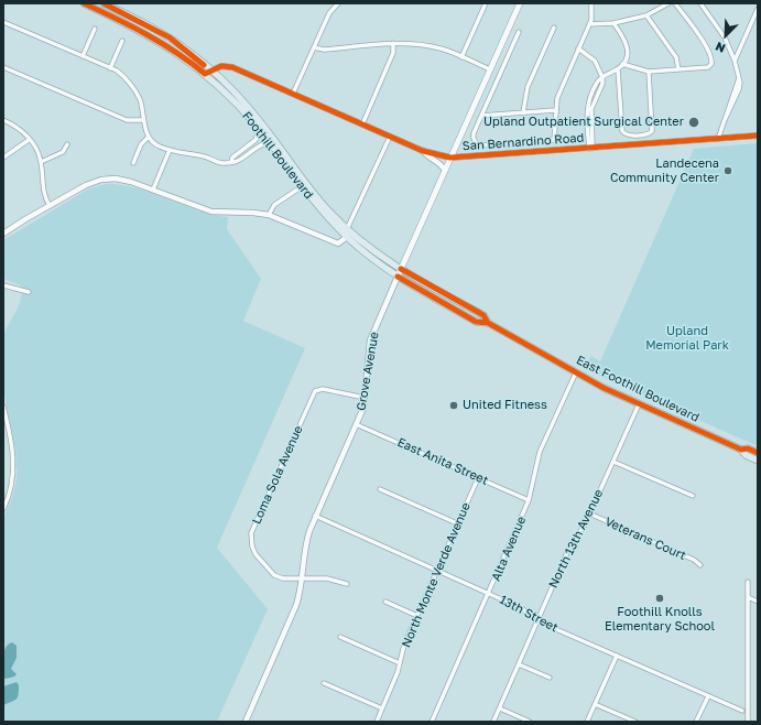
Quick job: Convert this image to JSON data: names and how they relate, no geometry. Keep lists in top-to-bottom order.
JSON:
{
  "streets": {
    "main road": ["Foothill Boulevard", "Grove Avenue", "East Foothill Boulevard"],
    "street": [
      "San Bernardino Road",
      "East Anita Street",
      "Loma Sola Avenue",
      "North 13th Avenue",
      "Veterans Court",
      "Alta Avenue",
      "North Monte Verde Avenue",
      "13th Street"
    ]
  },
  "crossings": [
    ["San Bernardino Road", "Foothill Boulevard"],
    ["San Bernardino Road", "Grove Avenue"],
    ["Foothill Boulevard", "Grove Avenue"],
    ["Foothill Boulevard", "East Foothill Boulevard"],
    ["Grove Avenue", "East Foothill Boulevard"],
    ["Grove Avenue", "East Anita Street"],
    ["Grove Avenue", "Loma Sola Avenue"],
    ["Grove Avenue", "13th Street"],
    ["East Foothill Boulevard", "North 13th Avenue"],
    ["East Foothill Boulevard", "Alta Avenue"],
    ["East Anita Street", "Alta Avenue"],
    ["East Anita Street", "North Monte Verde Avenue"],
    ["North 13th Avenue", "Veterans Court"],
    ["North 13th Avenue", "13th Street"],
    ["Alta Avenue", "13th Street"],
    ["North Monte Verde Avenue", "13th Street"]
  ],
  "parks": ["Upland Memorial Park"],
  "places": [
    "Upland Outpatient Surgical Center",
    "Landecena Community Center",
    "United Fitness",
    "Foothill Knolls Elementary School"
  ],
  "north": "bottom left"
}
